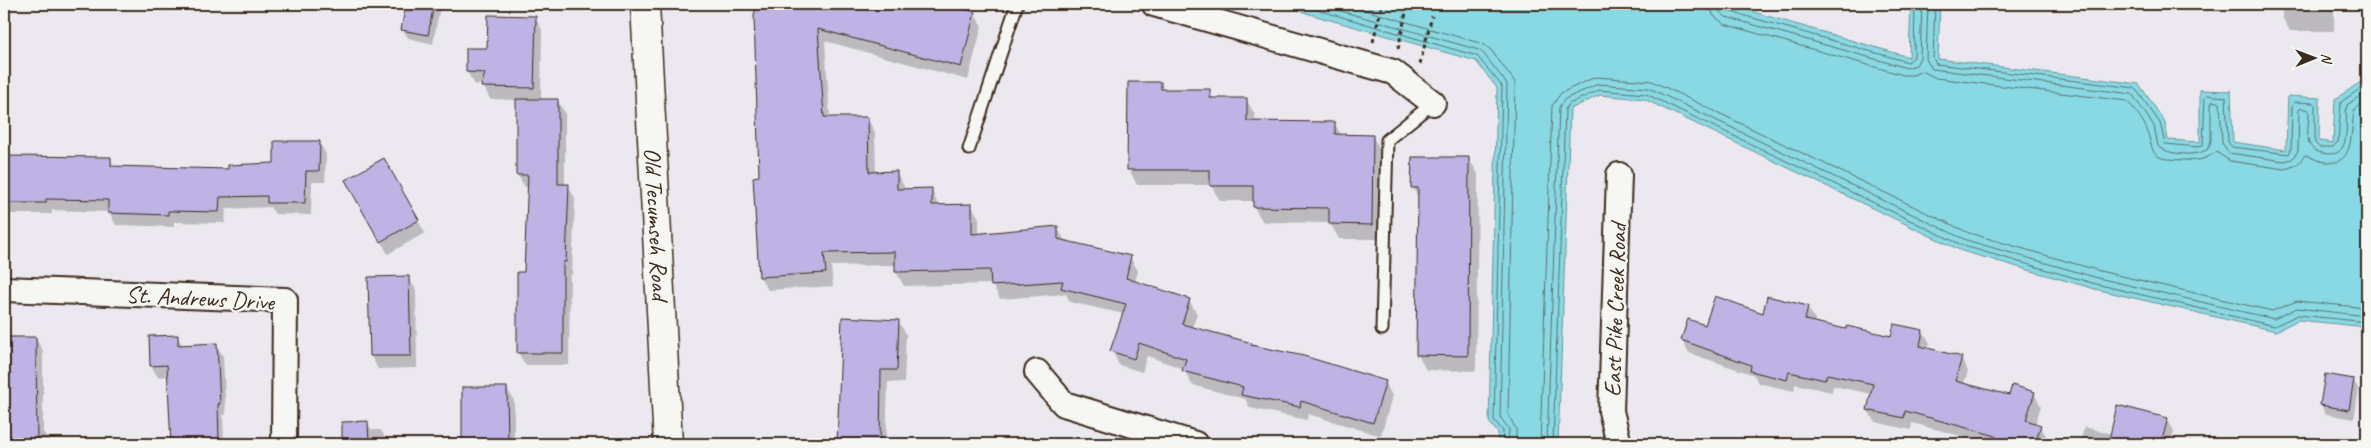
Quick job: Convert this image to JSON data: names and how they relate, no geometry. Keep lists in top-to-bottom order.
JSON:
{
  "streets": {
    "main road": ["Old Tecumseh Road"],
    "street": ["St. Andrews Drive", "East Pike Creek Road"]
  },
  "north": "right"
}
